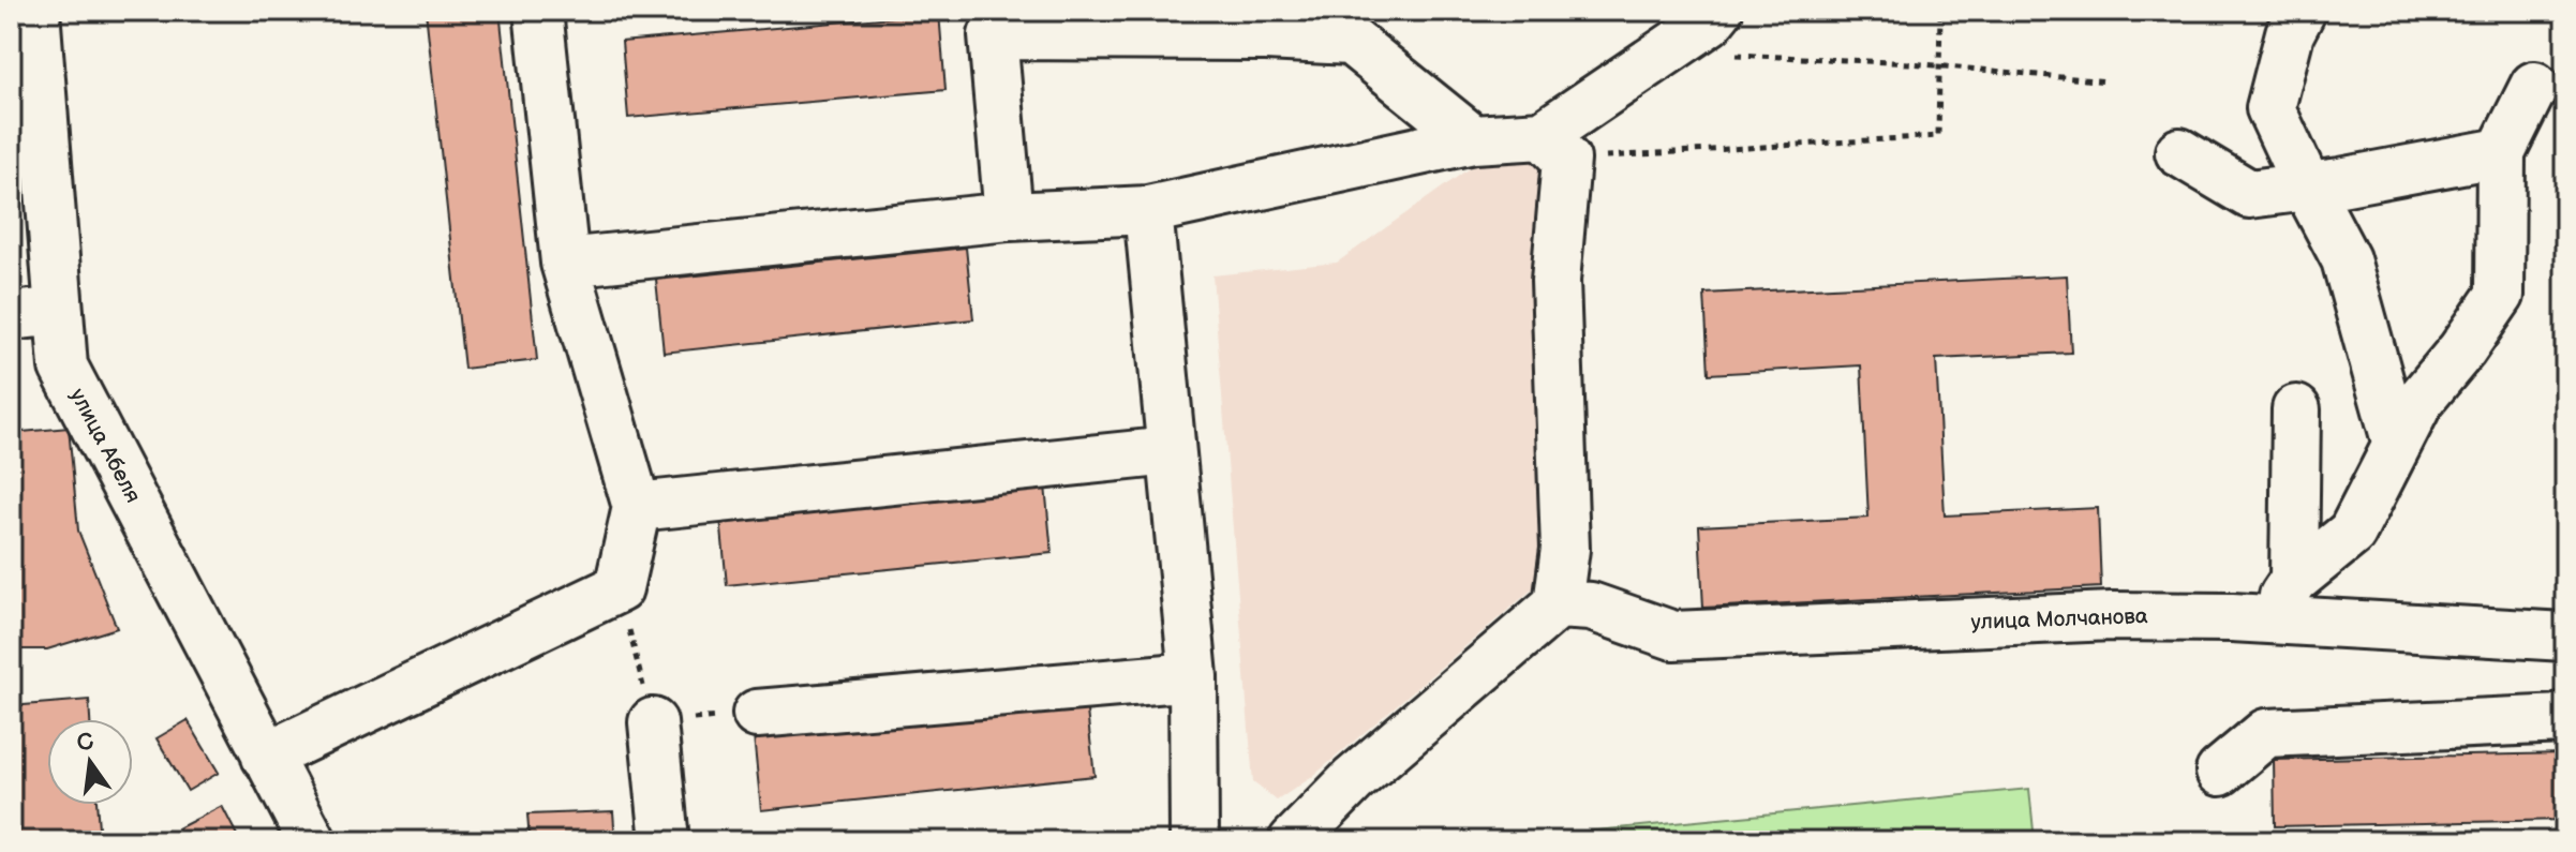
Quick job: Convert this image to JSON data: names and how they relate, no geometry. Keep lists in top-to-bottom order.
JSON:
{
  "streets": {
    "street": ["улица Абеля", "улица Молчанова"]
  },
  "north": "top"
}
